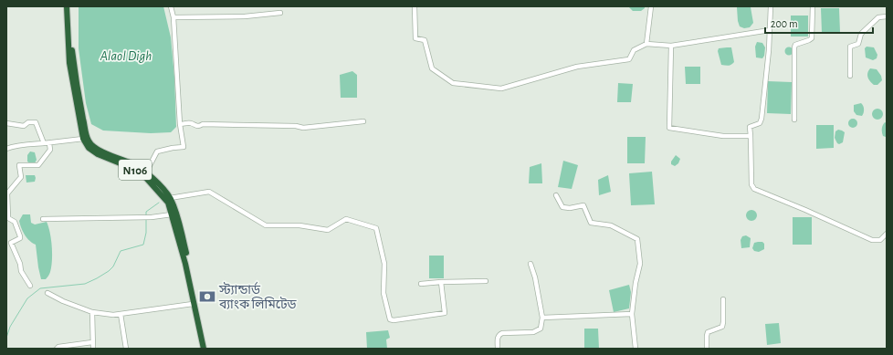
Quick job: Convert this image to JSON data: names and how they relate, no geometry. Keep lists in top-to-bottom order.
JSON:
{
  "streets": {
    "highway": ["N106"]
  },
  "water": ["Alaol Digh"],
  "places": {
    "bank": ["স্ট্যান্ডার্ড ব্যাংক লিমিটেড"]
  },
  "scale_bar": "200 m"
}
